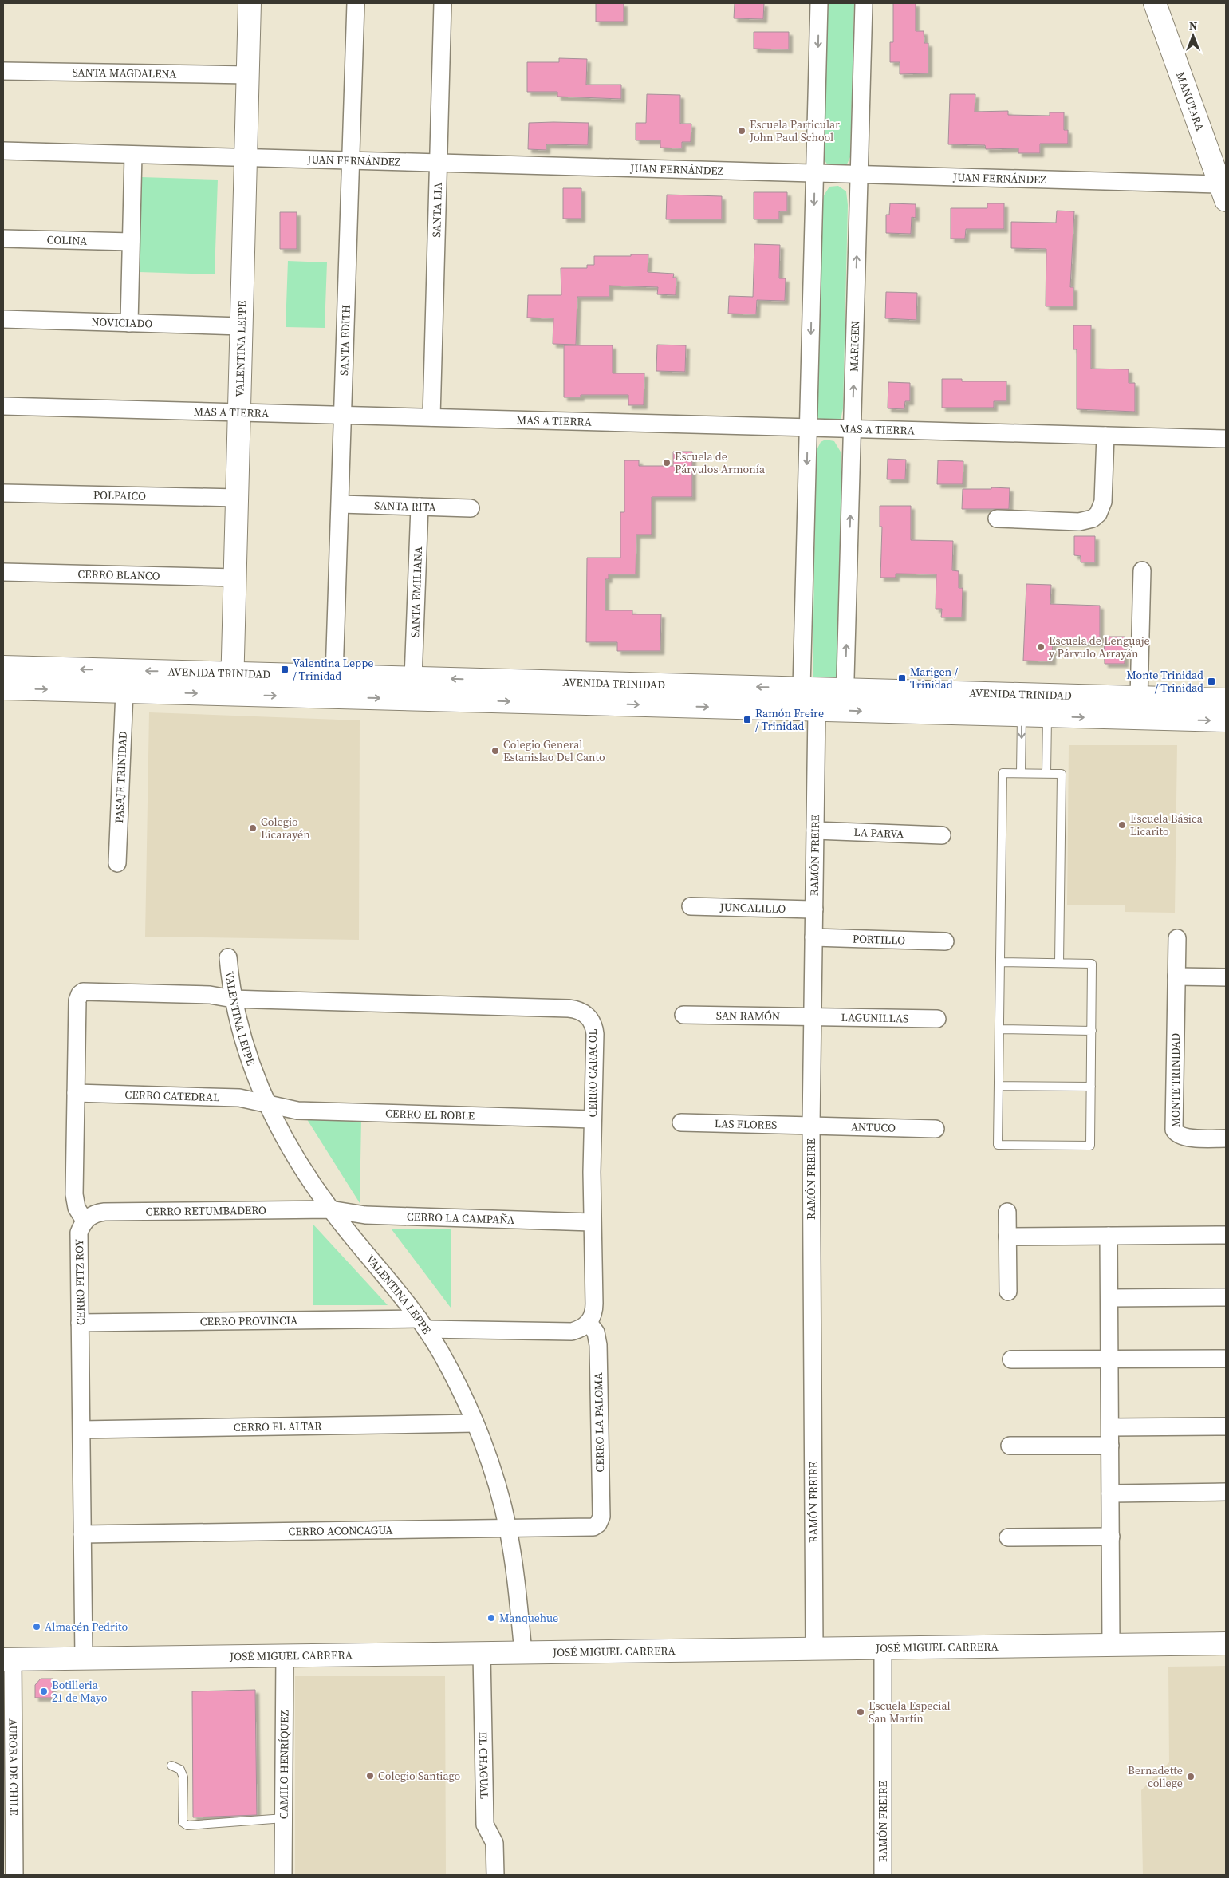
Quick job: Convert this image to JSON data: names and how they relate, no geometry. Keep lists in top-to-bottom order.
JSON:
{
  "streets": {
    "main road": [
      "MANUTARA",
      "VALENTINA LEPPE",
      "AVENIDA TRINIDAD",
      "JOSÉ MIGUEL CARRERA"
    ],
    "street": [
      "SANTA MAGDALENA",
      "JUAN FERNÁNDEZ",
      "SANTA LIA",
      "COLINA",
      "NOVICIADO",
      "SANTA EDITH",
      "MARIGEN",
      "MAS A TIERRA",
      "POLPAICO",
      "SANTA RITA",
      "CERRO BLANCO",
      "SANTA EMILIANA",
      "PASAJE TRINIDAD",
      "LA PARVA",
      "RAMÓN FREIRE",
      "JUNCALILLO",
      "PORTILLO",
      "SAN RAMÓN",
      "LAGUNILLAS",
      "CERRO CARACOL",
      "MONTE TRINIDAD",
      "CERRO CATEDRAL",
      "CERRO EL ROBLE",
      "LAS FLORES",
      "ANTUCO",
      "CERRO RETUMBADERO",
      "CERRO LA CAMPAÑA",
      "CERRO FITZ ROY",
      "CERRO PROVINCIA",
      "CERRO LA PALOMA",
      "CERRO EL ALTAR",
      "CERRO ACONCAGUA",
      "CAMILO HENRÍQUEZ",
      "EL CHAGUAL",
      "AURORA DE CHILE"
    ]
  },
  "crossings": [
    ["SANTA MAGDALENA", "VALENTINA LEPPE"],
    ["MANUTARA", "JUAN FERNÁNDEZ"],
    ["JUAN FERNÁNDEZ", "SANTA LIA"],
    ["JUAN FERNÁNDEZ", "SANTA EDITH"],
    ["JUAN FERNÁNDEZ", "MARIGEN"],
    ["JUAN FERNÁNDEZ", "VALENTINA LEPPE"],
    ["SANTA LIA", "MAS A TIERRA"],
    ["NOVICIADO", "VALENTINA LEPPE"],
    ["SANTA EDITH", "MAS A TIERRA"],
    ["SANTA EDITH", "SANTA RITA"],
    ["SANTA EDITH", "AVENIDA TRINIDAD"],
    ["MARIGEN", "MAS A TIERRA"],
    ["MARIGEN", "AVENIDA TRINIDAD"],
    ["VALENTINA LEPPE", "MAS A TIERRA"],
    ["VALENTINA LEPPE", "POLPAICO"],
    ["VALENTINA LEPPE", "CERRO BLANCO"],
    ["VALENTINA LEPPE", "AVENIDA TRINIDAD"],
    ["VALENTINA LEPPE", "CERRO CARACOL"],
    ["VALENTINA LEPPE", "CERRO CATEDRAL"],
    ["VALENTINA LEPPE", "CERRO EL ROBLE"],
    ["VALENTINA LEPPE", "CERRO RETUMBADERO"],
    ["VALENTINA LEPPE", "CERRO LA CAMPAÑA"],
    ["VALENTINA LEPPE", "CERRO PROVINCIA"],
    ["VALENTINA LEPPE", "CERRO EL ALTAR"],
    ["VALENTINA LEPPE", "CERRO ACONCAGUA"],
    ["VALENTINA LEPPE", "JOSÉ MIGUEL CARRERA"],
    ["SANTA RITA", "SANTA EMILIANA"],
    ["SANTA EMILIANA", "AVENIDA TRINIDAD"],
    ["AVENIDA TRINIDAD", "PASAJE TRINIDAD"],
    ["AVENIDA TRINIDAD", "RAMÓN FREIRE"],
    ["LA PARVA", "RAMÓN FREIRE"],
    ["RAMÓN FREIRE", "JUNCALILLO"],
    ["RAMÓN FREIRE", "PORTILLO"],
    ["RAMÓN FREIRE", "SAN RAMÓN"],
    ["RAMÓN FREIRE", "LAGUNILLAS"],
    ["RAMÓN FREIRE", "LAS FLORES"],
    ["RAMÓN FREIRE", "ANTUCO"],
    ["RAMÓN FREIRE", "JOSÉ MIGUEL CARRERA"],
    ["SAN RAMÓN", "LAGUNILLAS"],
    ["CERRO CARACOL", "CERRO EL ROBLE"],
    ["CERRO CARACOL", "CERRO LA CAMPAÑA"],
    ["CERRO CARACOL", "CERRO LA PALOMA"],
    ["CERRO CATEDRAL", "CERRO EL ROBLE"],
    ["LAS FLORES", "ANTUCO"],
    ["CERRO RETUMBADERO", "CERRO LA CAMPAÑA"],
    ["CERRO RETUMBADERO", "CERRO FITZ ROY"],
    ["CERRO FITZ ROY", "CERRO PROVINCIA"],
    ["CERRO FITZ ROY", "CERRO EL ALTAR"],
    ["CERRO FITZ ROY", "CERRO ACONCAGUA"],
    ["CERRO FITZ ROY", "JOSÉ MIGUEL CARRERA"],
    ["CERRO LA PALOMA", "CERRO ACONCAGUA"],
    ["JOSÉ MIGUEL CARRERA", "CAMILO HENRÍQUEZ"],
    ["JOSÉ MIGUEL CARRERA", "EL CHAGUAL"],
    ["JOSÉ MIGUEL CARRERA", "AURORA DE CHILE"]
  ],
  "places": {
    "other": [
      "Escuela Particular John Paul School",
      "Escuela de Párvulos Armonía",
      "Escuela de Lenguaje y Párvulo Arrayán",
      "Colegio General Estanislao Del Canto",
      "Escuela Básica Licarito",
      "Colegio Licarayén",
      "Manquehue",
      "Almacén Pedrito",
      "Botilleria 21 de Mayo",
      "Escuela Especial San Martín",
      "Colegio Santiago",
      "Bernadette college"
    ],
    "transit": [
      "Valentina Leppe / Trinidad",
      "Marigen / Trinidad",
      "Monte Trinidad / Trinidad",
      "Ramón Freire / Trinidad"
    ]
  },
  "north": "top"
}
